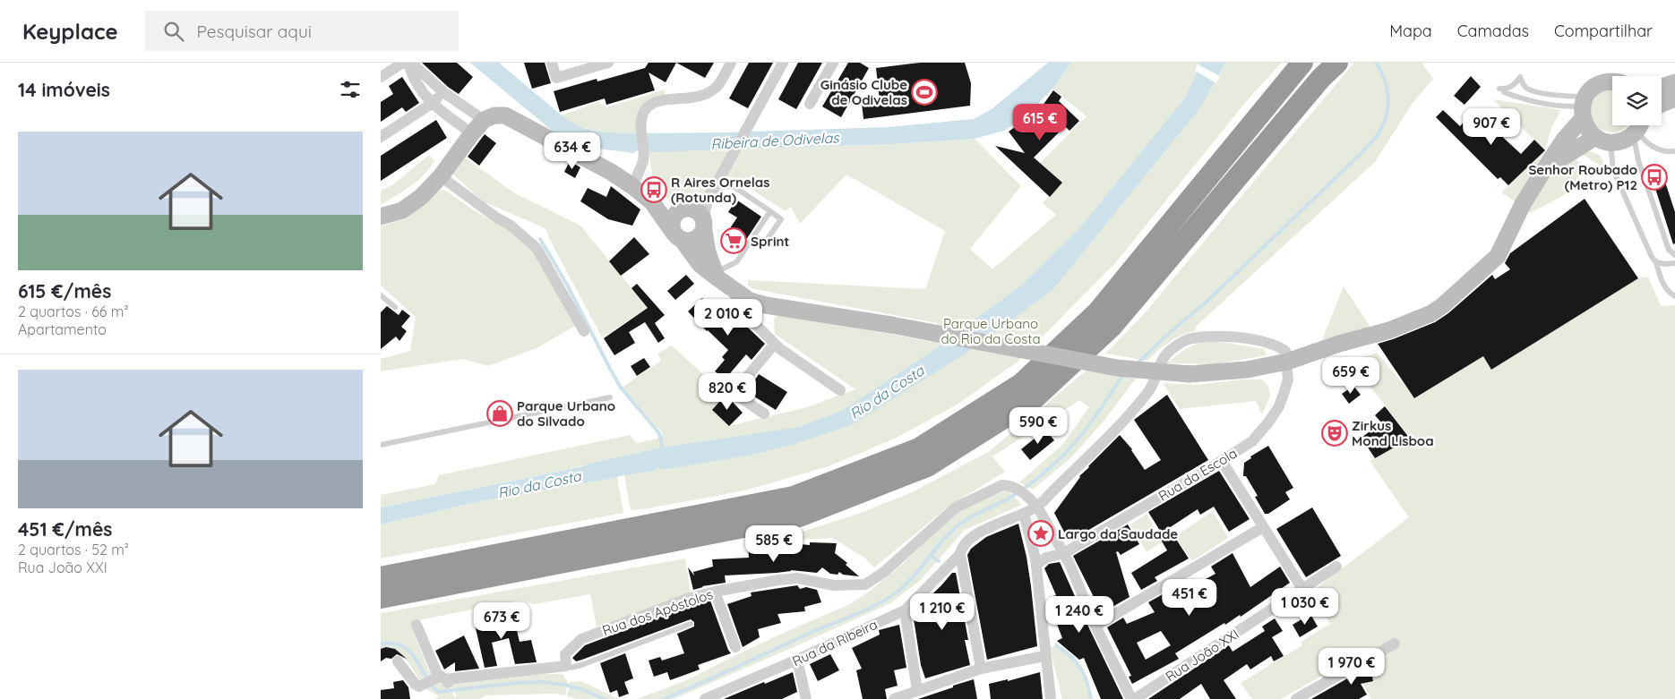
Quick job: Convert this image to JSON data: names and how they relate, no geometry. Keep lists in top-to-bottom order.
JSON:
{
  "streets": {
    "street": [
      "Rua da Escola",
      "Rua dos Apóstolos",
      "Rua da Ribeira",
      "Rua João XXI"
    ]
  },
  "crossings": [
    ["Rua da Escola", "Rua dos Apóstolos"],
    ["Rua da Escola", "Rua da Ribeira"],
    ["Rua dos Apóstolos", "Rua da Ribeira"],
    ["Rua dos Apóstolos", "Rua João XXI"]
  ],
  "water": ["Ribeira de Odivelas", "Rio da Costa"],
  "parks": ["Parque Urbano do Rio da Costa"],
  "places": {
    "sports": ["Ginásio Clube de Odivelas"],
    "bus stop": ["Senhor Roubado (Metro) P12", "R Aires Ornelas (Rotunda)"],
    "supermarket": ["Sprint"],
    "shop": ["Parque Urbano do Silvado"],
    "theatre": ["Zirkus Mond Lisboa"],
    "place": ["Largo da Saudade"]
  },
  "page": {
    "header": "Keyplace",
    "search": "Pesquisar aqui",
    "nav": ["Mapa", "Camadas", "Compartilhar"],
    "heading": "14 imóveis",
    "price": [
      "615 €",
      "907 €",
      "634 €",
      "2 010 €",
      "659 €",
      "820 €",
      "590 €",
      "585 €",
      "451 €",
      "1 030 €",
      "1 210 €",
      "1 240 €",
      "673 €",
      "1 970 €"
    ],
    "list": [
      {
        "name": "615 €/mês",
        "note": "2 quartos · 66 m² · Apartamento"
      },
      {
        "name": "451 €/mês",
        "note": "2 quartos · 52 m² · Rua João XXI"
      }
    ]
  }
}
